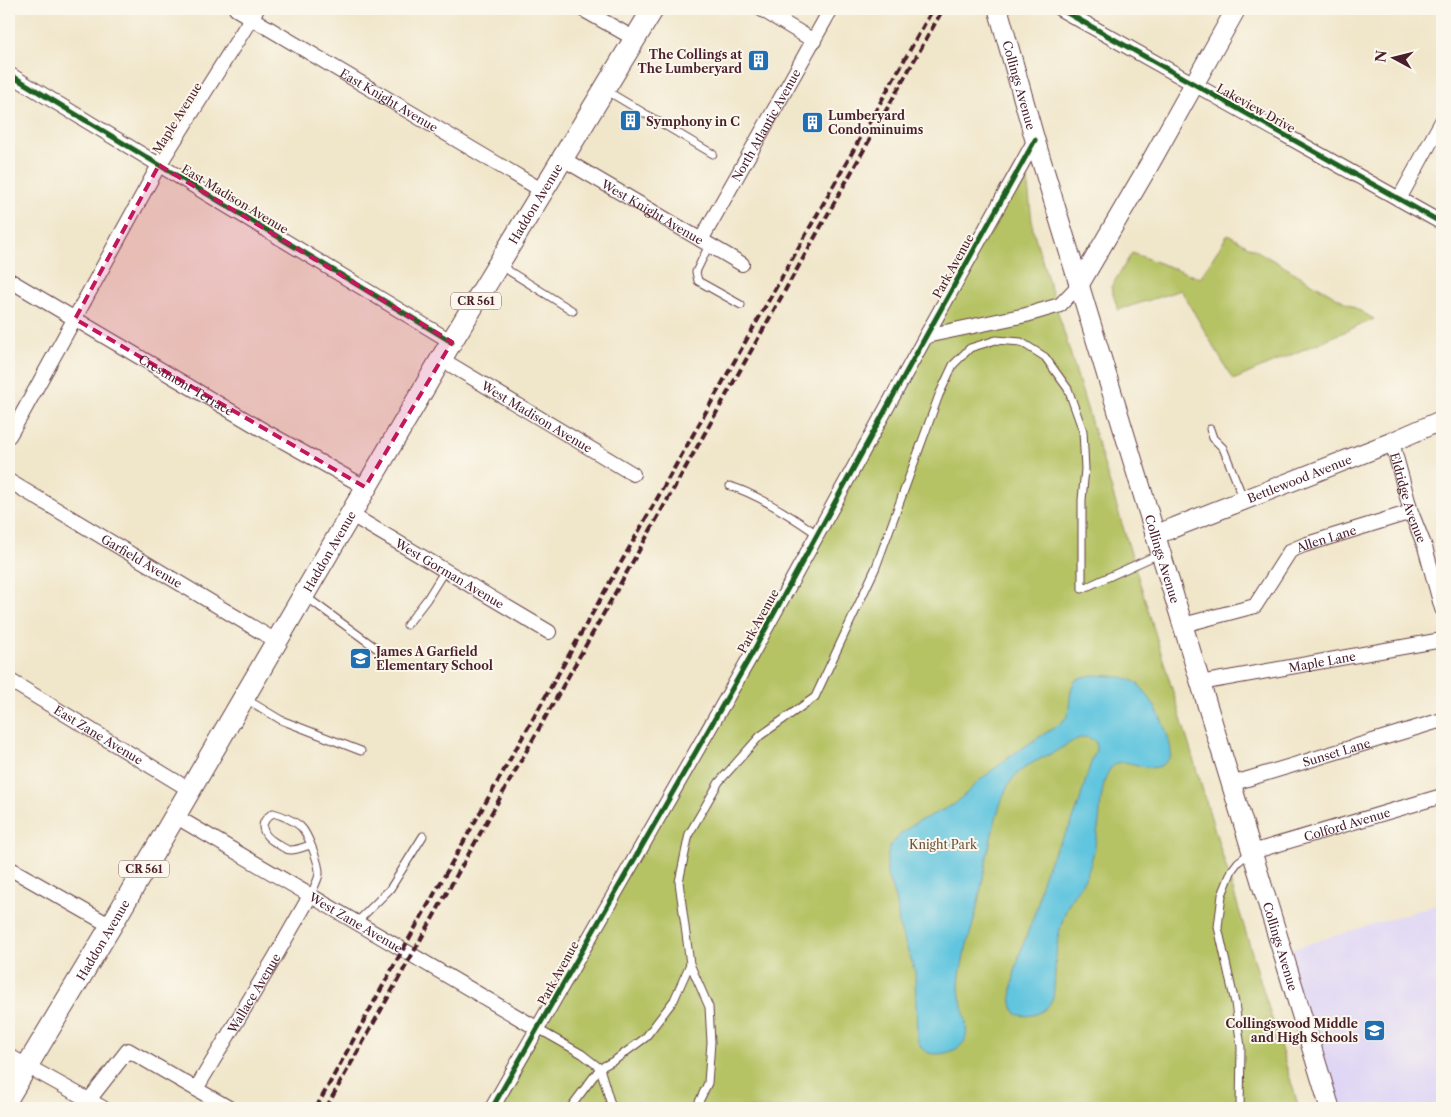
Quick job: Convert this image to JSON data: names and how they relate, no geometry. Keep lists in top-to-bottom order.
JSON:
{
  "streets": {
    "main road": [
      "Collings Avenue",
      "Haddon Avenue",
      "CR 561",
      "Bettlewood Avenue"
    ],
    "street": [
      "East Knight Avenue",
      "Lakeview Drive",
      "Maple Avenue",
      "North Atlantic Avenue",
      "East Madison Avenue",
      "West Knight Avenue",
      "Park Avenue",
      "Crestmont Terrace",
      "West Madison Avenue",
      "Eldridge Avenue",
      "Allen Lane",
      "Garfield Avenue",
      "West Gorman Avenue",
      "Maple Lane",
      "East Zane Avenue",
      "Sunset Lane",
      "Colford Avenue",
      "West Zane Avenue",
      "Wallace Avenue"
    ]
  },
  "crossings": [
    ["Collings Avenue", "Park Avenue"],
    ["Collings Avenue", "Bettlewood Avenue"],
    ["Collings Avenue", "Allen Lane"],
    ["Collings Avenue", "Maple Lane"],
    ["Collings Avenue", "Sunset Lane"],
    ["Collings Avenue", "Colford Avenue"],
    ["East Knight Avenue", "Maple Avenue"],
    ["East Knight Avenue", "Haddon Avenue"],
    ["Maple Avenue", "East Madison Avenue"],
    ["Maple Avenue", "Crestmont Terrace"],
    ["North Atlantic Avenue", "West Knight Avenue"],
    ["East Madison Avenue", "Haddon Avenue"],
    ["East Madison Avenue", "West Madison Avenue"],
    ["Haddon Avenue", "West Knight Avenue"],
    ["Haddon Avenue", "Crestmont Terrace"],
    ["Haddon Avenue", "West Madison Avenue"],
    ["Haddon Avenue", "Garfield Avenue"],
    ["Haddon Avenue", "West Gorman Avenue"],
    ["Haddon Avenue", "East Zane Avenue"],
    ["Haddon Avenue", "West Zane Avenue"],
    ["Park Avenue", "West Zane Avenue"],
    ["Bettlewood Avenue", "Eldridge Avenue"],
    ["Eldridge Avenue", "Allen Lane"],
    ["West Zane Avenue", "Wallace Avenue"]
  ],
  "parks": ["Knight Park"],
  "places": {
    "building": ["The Collings at The Lumberyard", "Symphony in C", "Lumberyard Condominuims"],
    "school or university": ["James A Garfield Elementary School", "Collingswood Middle and High Schools"]
  },
  "north": "left"
}
